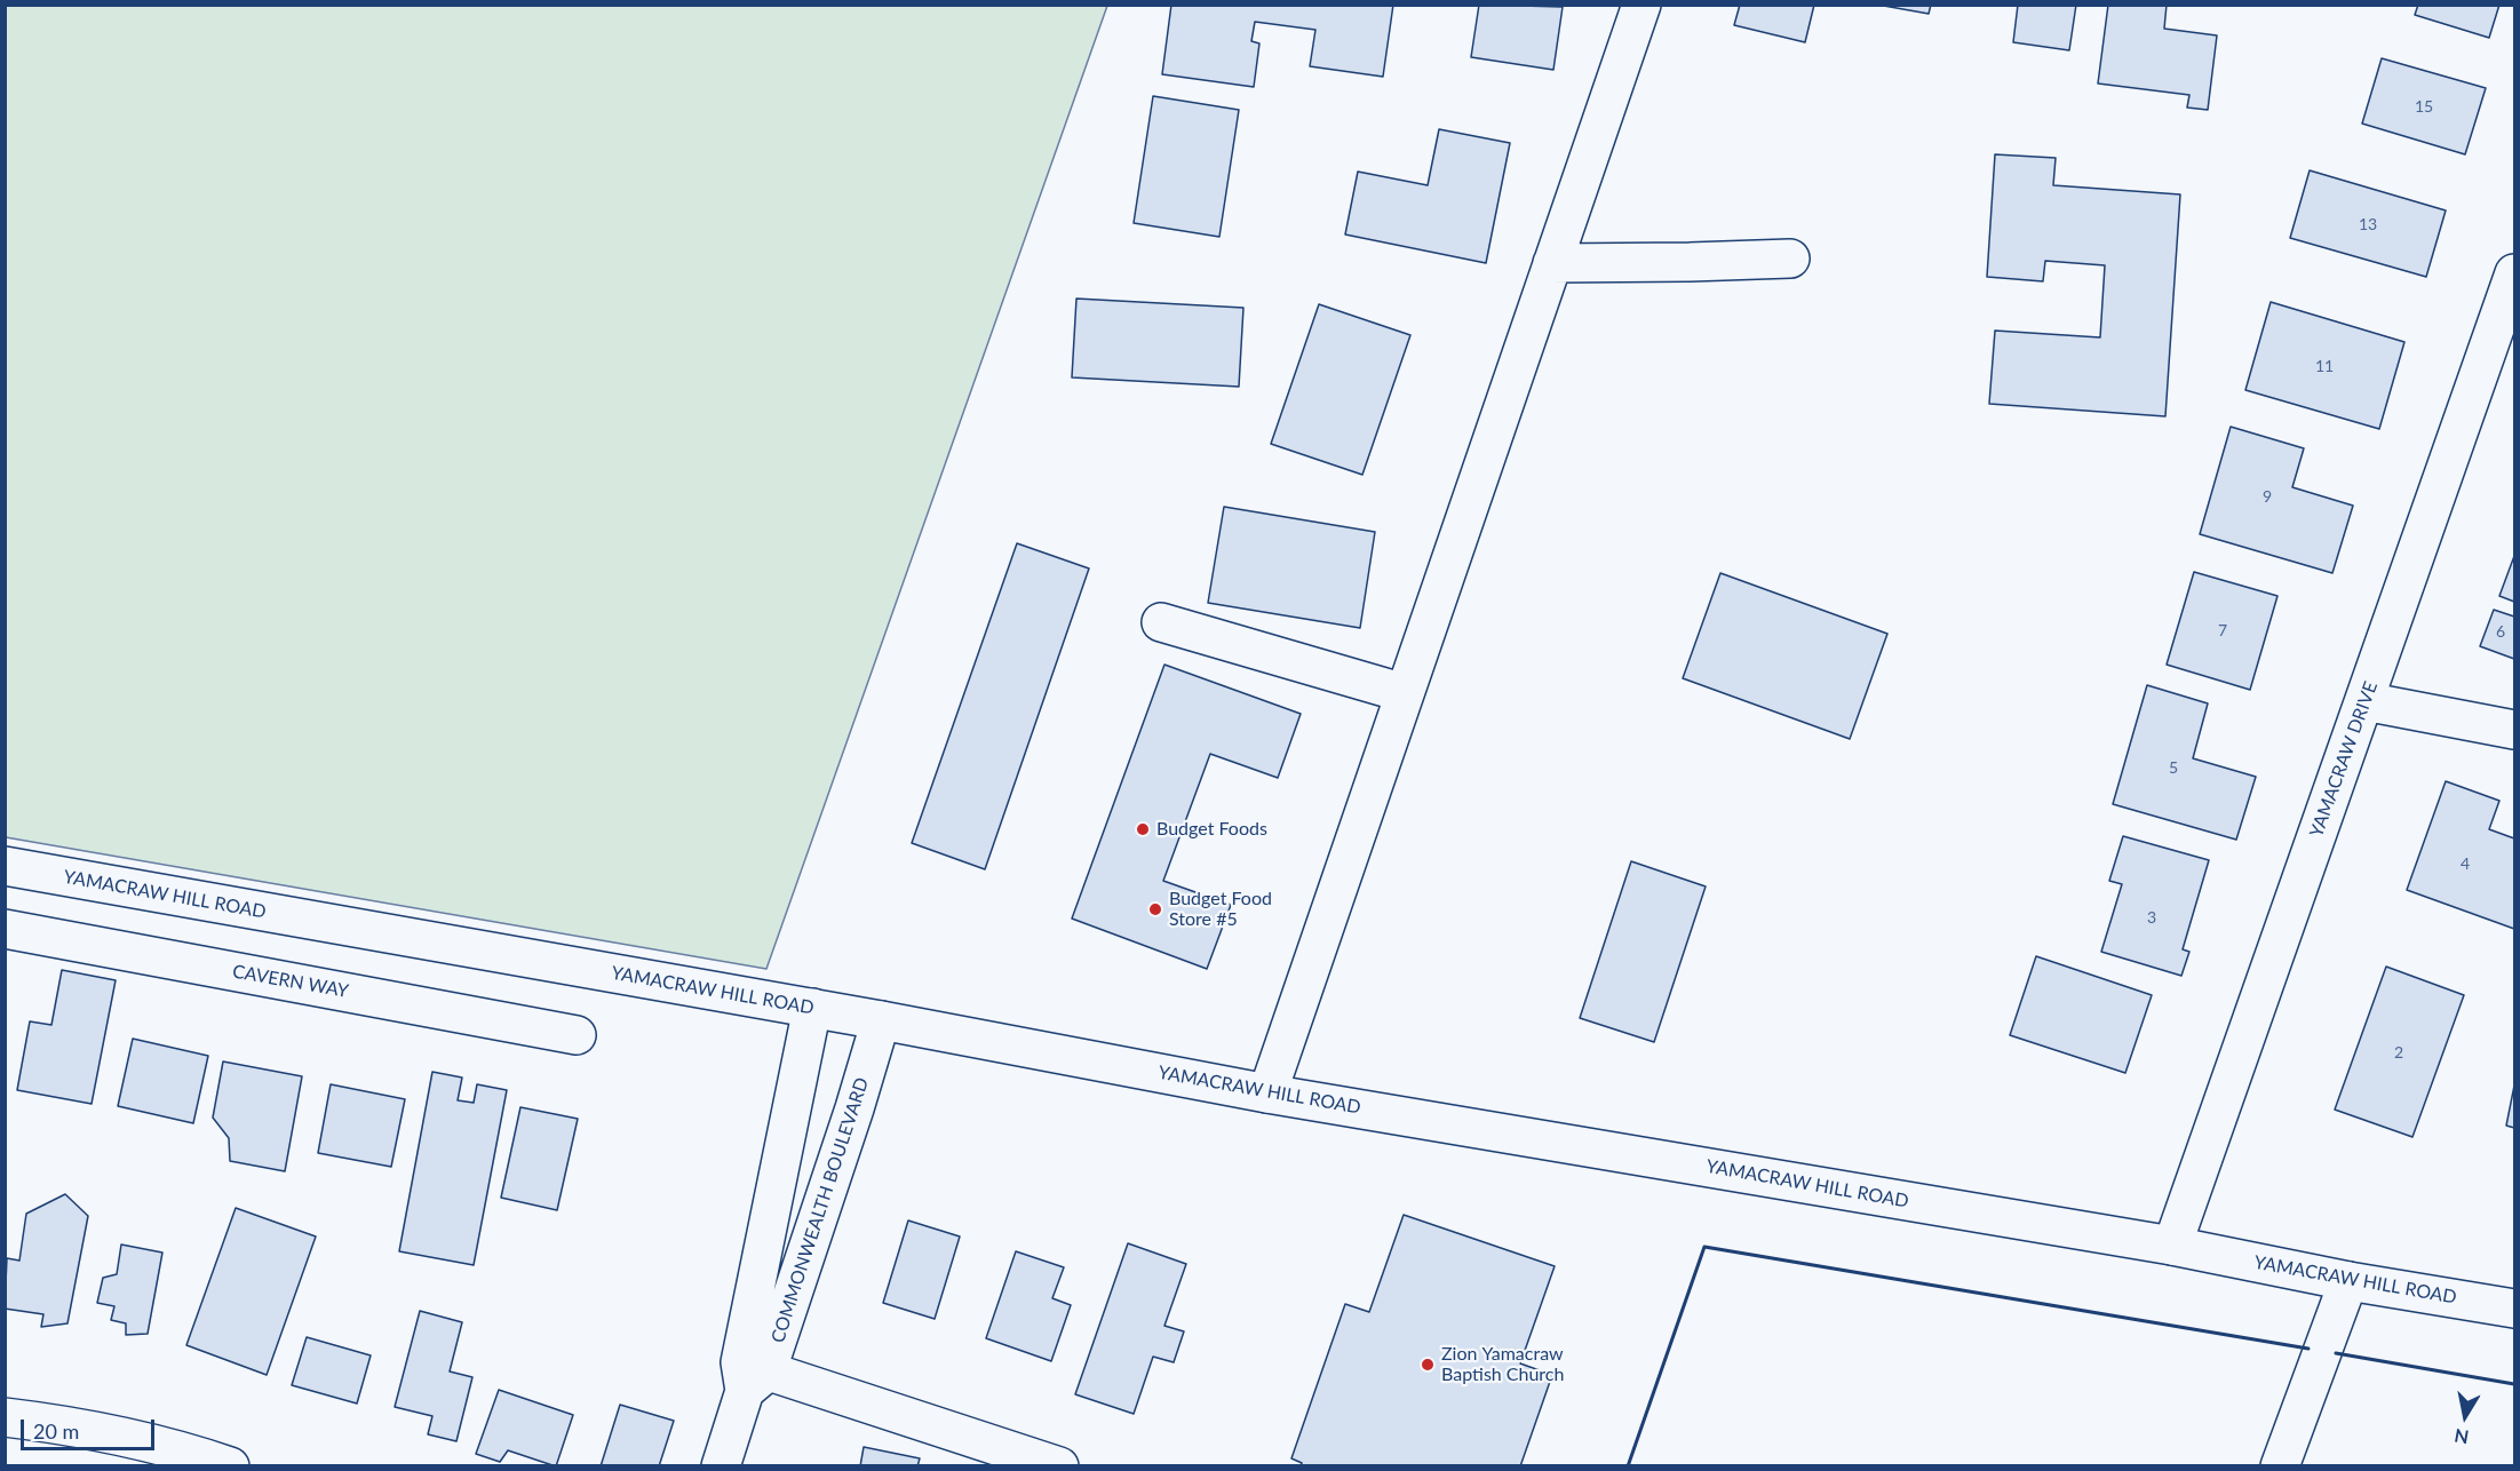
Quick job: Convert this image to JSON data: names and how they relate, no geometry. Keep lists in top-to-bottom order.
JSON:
{
  "streets": {
    "street": [
      "YAMACRAW DRIVE",
      "YAMACRAW HILL ROAD",
      "CAVERN WAY",
      "COMMONWEALTH BOULEVARD"
    ]
  },
  "crossings": [
    ["YAMACRAW DRIVE", "YAMACRAW HILL ROAD"],
    ["YAMACRAW HILL ROAD", "COMMONWEALTH BOULEVARD"]
  ],
  "places": ["Budget Foods", "Budget Food Store #5", "Zion Yamacraw Baptish Church"],
  "house_numbers": [
    "15",
    "13",
    "11",
    "9",
    "7",
    "6",
    "5",
    "4",
    "3",
    "2"
  ],
  "scale_bar": "20 m",
  "north": "bottom"
}
